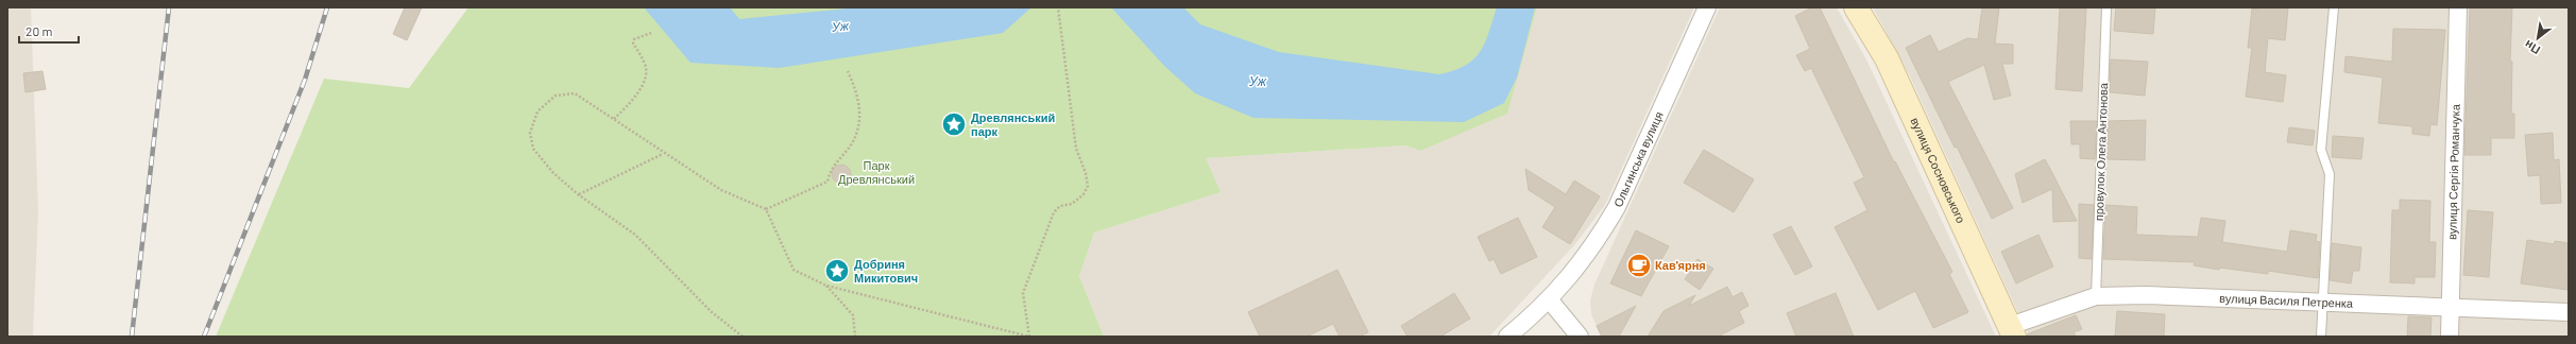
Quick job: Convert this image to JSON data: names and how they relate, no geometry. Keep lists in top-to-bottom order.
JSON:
{
  "streets": {
    "street": [
      "Ольгинська вулиця",
      "вулиця Сосновського",
      "вулиця Сергія Романчука",
      "вулиця Василя Петренка"
    ],
    "lane": ["провулок Олега Антонова"]
  },
  "crossings": [
    ["провулок Олега Антонова", "вулиця Василя Петренка"],
    ["вулиця Сосновського", "вулиця Василя Петренка"],
    ["вулиця Сергія Романчука", "вулиця Василя Петренка"]
  ],
  "water": ["Уж"],
  "parks": ["Парк Древлянський"],
  "places": {
    "place": ["Древлянський парк", "Добриня Микитович"],
    "cafe": ["Кав'ярня"]
  },
  "scale_bar": "20 m",
  "north": "bottom left"
}
